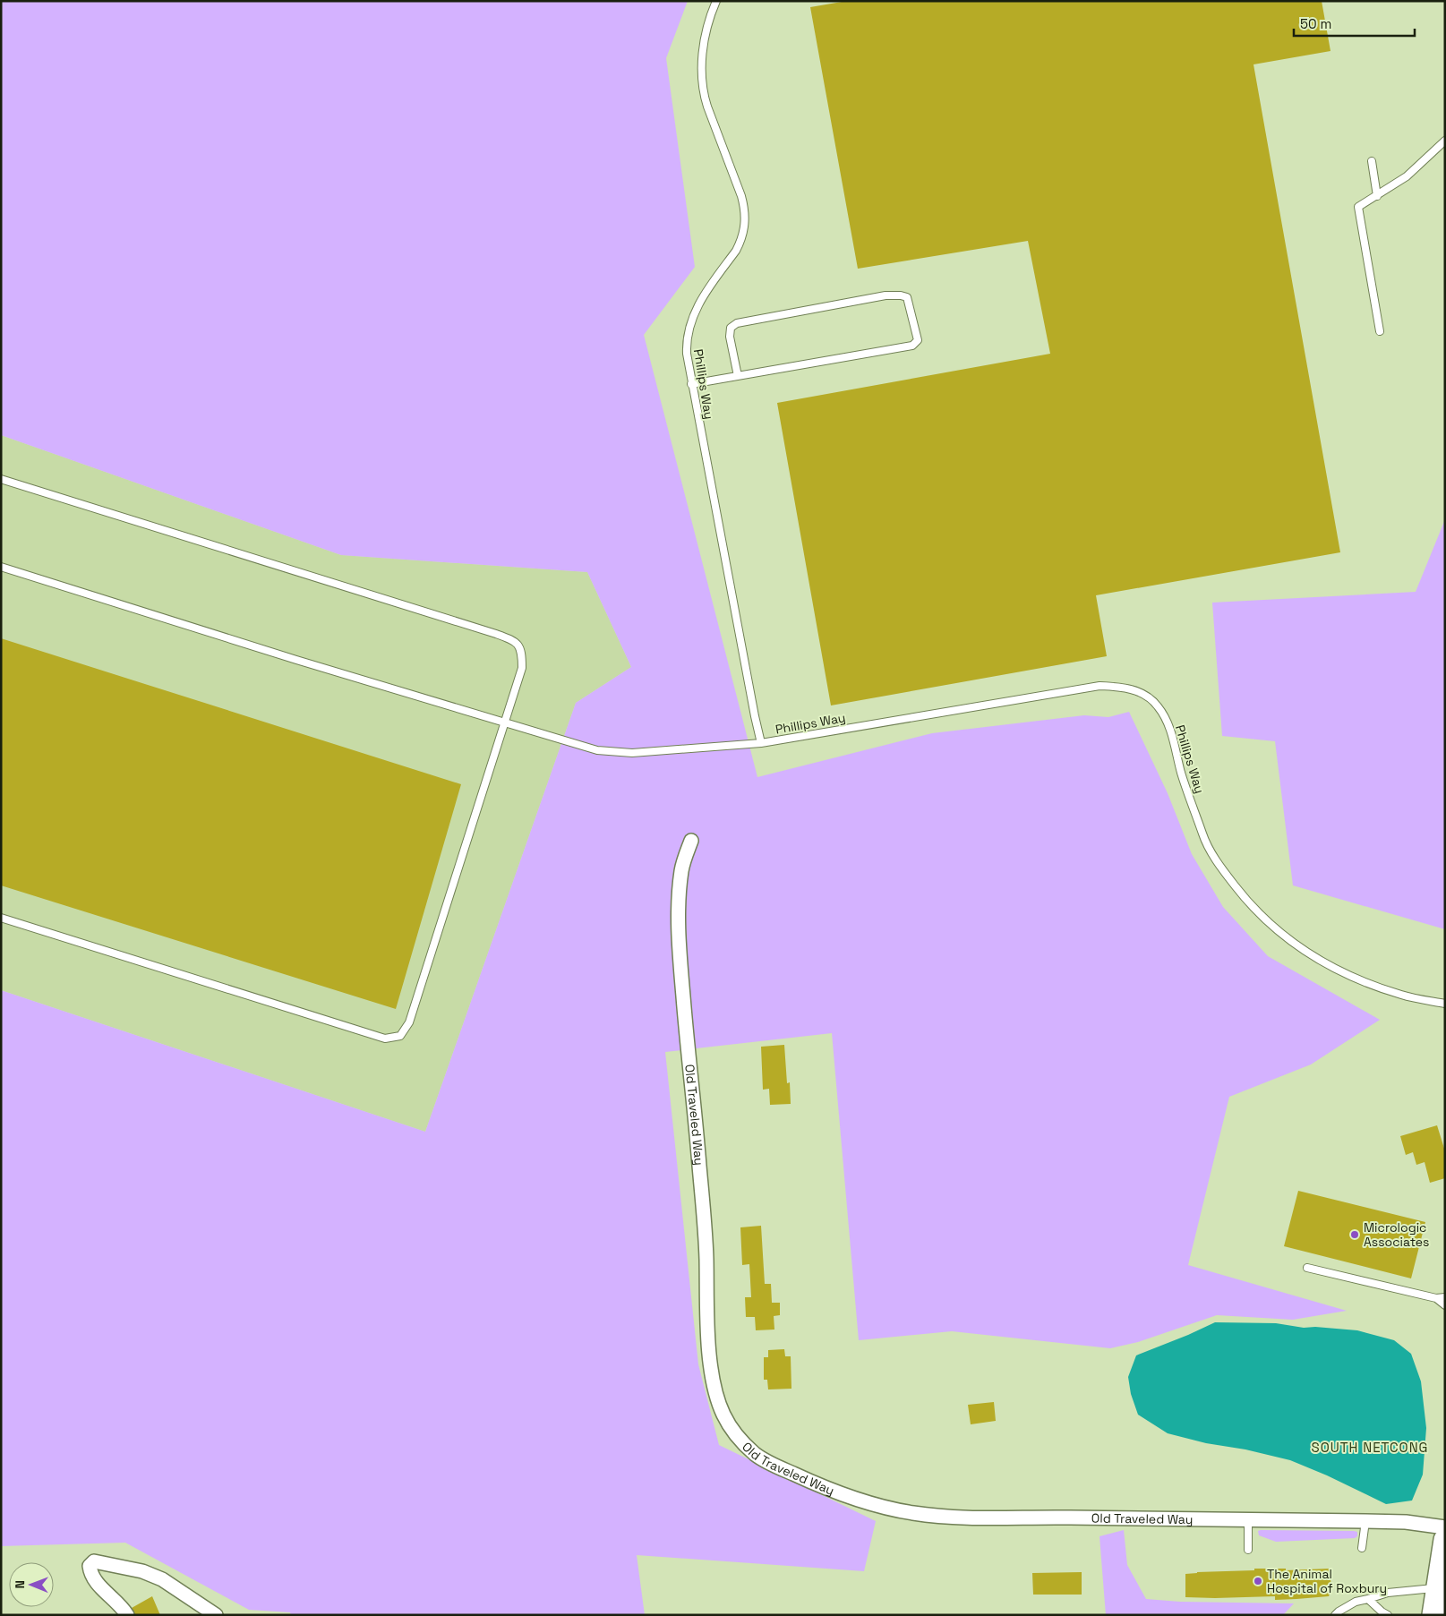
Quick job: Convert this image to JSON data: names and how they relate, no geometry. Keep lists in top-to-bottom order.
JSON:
{
  "streets": {
    "street": ["Old Traveled Way"],
    "lane": ["Phillips Way"]
  },
  "districts": ["SOUTH NETCONG"],
  "places": ["Micrologic Associates", "The Animal Hospital of Roxbury"],
  "scale_bar": "50 m",
  "north": "left"
}
